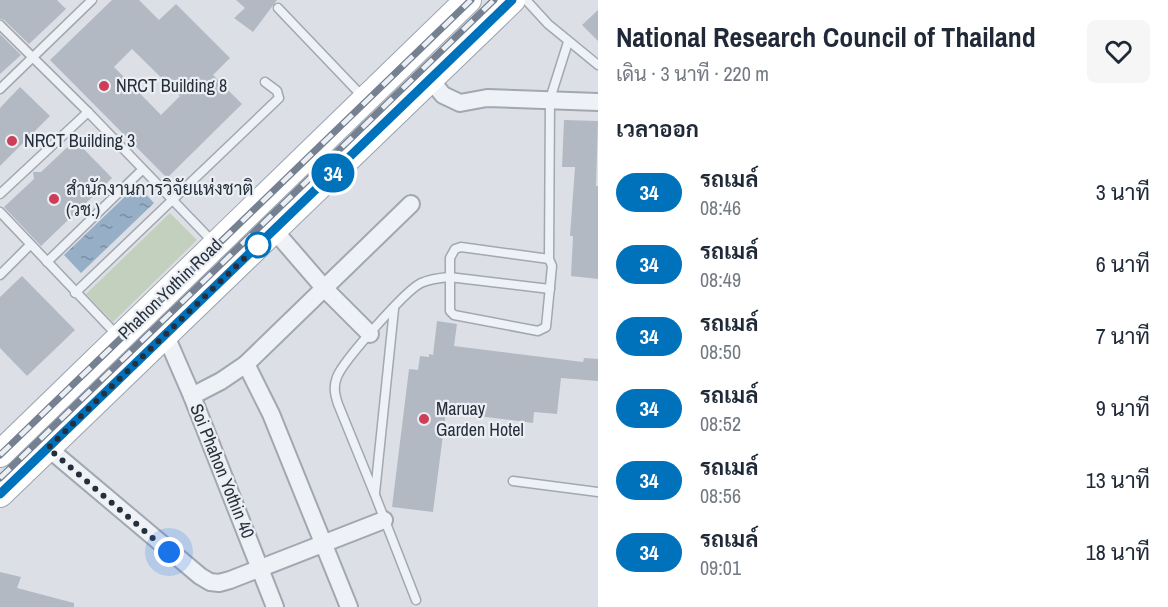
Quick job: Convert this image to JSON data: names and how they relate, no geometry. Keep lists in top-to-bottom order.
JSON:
{
  "streets": {
    "main road": ["Phahon Yothin Road"],
    "street": ["Soi Phahon Yothin 40"]
  },
  "crossings": [
    ["Phahon Yothin Road", "Soi Phahon Yothin 40"]
  ],
  "places": [
    "NRCT Building 8",
    "NRCT Building 3",
    "สำนักงานการวิจัยแห่งชาติ (วช.)",
    "Maruay Garden Hotel"
  ],
  "lines": ["bus line 34"],
  "page": {
    "on_map": "34",
    "heading": [
      ["National Research Council of Thailand", "เดิน · 3 นาที · 220 m"],
      "เวลาออก"
    ],
    "list": [
      {
        "mark": "34",
        "name": "รถเมล์",
        "note": "08:46",
        "value": "3 นาที"
      },
      {
        "mark": "34",
        "name": "รถเมล์",
        "note": "08:49",
        "value": "6 นาที"
      },
      {
        "mark": "34",
        "name": "รถเมล์",
        "note": "08:50",
        "value": "7 นาที"
      },
      {
        "mark": "34",
        "name": "รถเมล์",
        "note": "08:52",
        "value": "9 นาที"
      },
      {
        "mark": "34",
        "name": "รถเมล์",
        "note": "08:56",
        "value": "13 นาที"
      },
      {
        "mark": "34",
        "name": "รถเมล์",
        "note": "09:01",
        "value": "18 นาที"
      }
    ]
  }
}
